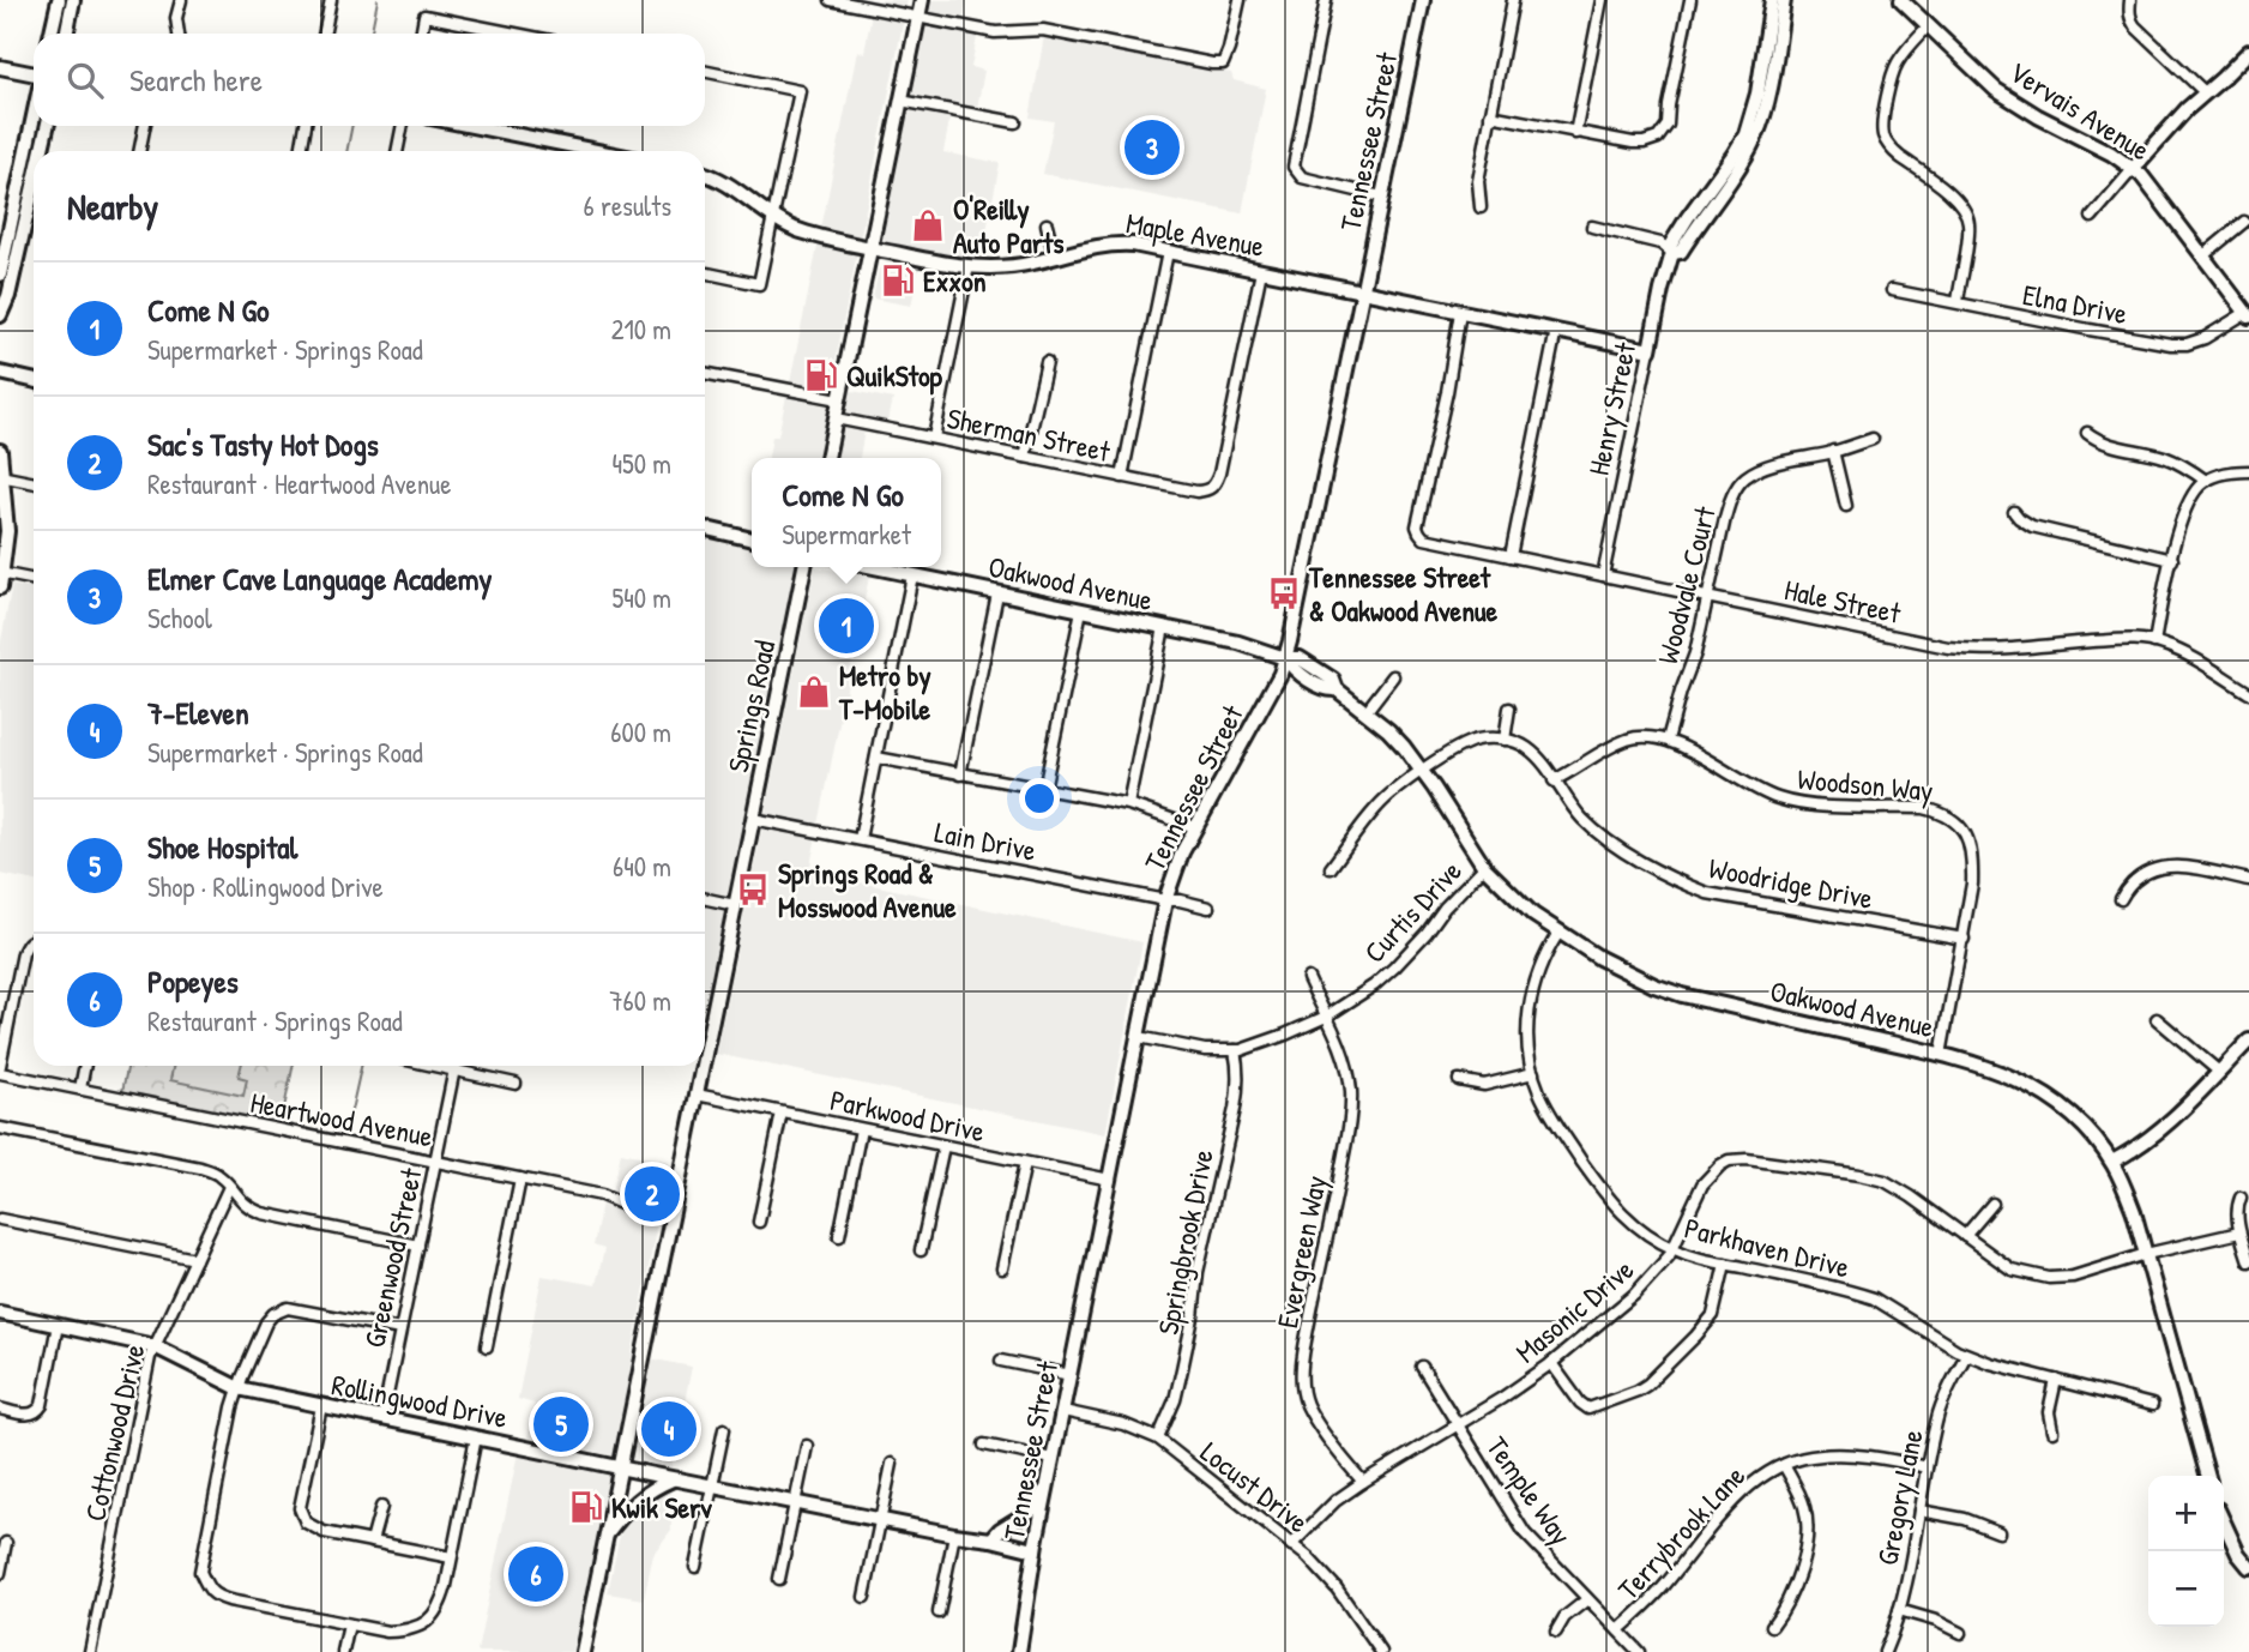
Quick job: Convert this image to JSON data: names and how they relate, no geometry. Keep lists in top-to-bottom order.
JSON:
{
  "streets": {
    "main road": [
      "Vervais Avenue",
      "Tennessee Street",
      "Maple Avenue",
      "Henry Street",
      "Oakwood Avenue",
      "Springs Road",
      "Rollingwood Drive"
    ],
    "street": [
      "Elna Drive",
      "Sherman Street",
      "Woodvale Court",
      "Hale Street",
      "Woodson Way",
      "Lain Drive",
      "Woodridge Drive",
      "Curtis Drive",
      "Parkwood Drive",
      "Heartwood Avenue",
      "Springbrook Drive",
      "Parkhaven Drive",
      "Evergreen Way",
      "Greenwood Street",
      "Masonic Drive",
      "Cottonwood Drive",
      "Locust Drive",
      "Temple Way",
      "Gregory Lane",
      "Terrybrook Lane"
    ]
  },
  "crossings": [
    ["Vervais Avenue", "Elna Drive"],
    ["Tennessee Street", "Maple Avenue"],
    ["Tennessee Street", "Oakwood Avenue"],
    ["Tennessee Street", "Lain Drive"],
    ["Tennessee Street", "Curtis Drive"],
    ["Tennessee Street", "Parkwood Drive"],
    ["Tennessee Street", "Rollingwood Drive"],
    ["Tennessee Street", "Locust Drive"],
    ["Maple Avenue", "Henry Street"],
    ["Maple Avenue", "Sherman Street"],
    ["Maple Avenue", "Hale Street"],
    ["Henry Street", "Hale Street"],
    ["Oakwood Avenue", "Woodson Way"],
    ["Oakwood Avenue", "Curtis Drive"],
    ["Oakwood Avenue", "Parkhaven Drive"],
    ["Oakwood Avenue", "Masonic Drive"],
    ["Woodvale Court", "Hale Street"],
    ["Woodvale Court", "Woodson Way"],
    ["Springs Road", "Lain Drive"],
    ["Springs Road", "Parkwood Drive"],
    ["Springs Road", "Heartwood Avenue"],
    ["Springs Road", "Rollingwood Drive"],
    ["Woodson Way", "Woodridge Drive"],
    ["Curtis Drive", "Springbrook Drive"],
    ["Curtis Drive", "Evergreen Way"],
    ["Heartwood Avenue", "Greenwood Street"],
    ["Springbrook Drive", "Locust Drive"],
    ["Parkhaven Drive", "Masonic Drive"],
    ["Parkhaven Drive", "Gregory Lane"],
    ["Evergreen Way", "Masonic Drive"],
    ["Greenwood Street", "Rollingwood Drive"],
    ["Masonic Drive", "Locust Drive"],
    ["Masonic Drive", "Temple Way"],
    ["Rollingwood Drive", "Cottonwood Drive"],
    ["Temple Way", "Terrybrook Lane"],
    ["Gregory Lane", "Terrybrook Lane"]
  ],
  "places": {
    "shop": ["O'Reilly Auto Parts", "Metro by T-Mobile"],
    "fuel station": ["Exxon", "QuikStop", "Kwik Serv"],
    "bus stop": ["Tennessee Street & Oakwood Avenue", "Springs Road & Mosswood Avenue"]
  },
  "page": {
    "search": "Search here",
    "pins": [
      "3",
      "1",
      "2",
      "5",
      "4",
      "6"
    ],
    "heading": ["Nearby", "6 results"],
    "list": [
      {
        "mark": "1",
        "name": "Come N Go",
        "note": "Supermarket · Springs Road",
        "value": "210 m"
      },
      {
        "mark": "2",
        "name": "Sac's Tasty Hot Dogs",
        "note": "Restaurant · Heartwood Avenue",
        "value": "450 m"
      },
      {
        "mark": "3",
        "name": "Elmer Cave Language Academy",
        "note": "School",
        "value": "540 m"
      },
      {
        "mark": "4",
        "name": "7-Eleven",
        "note": "Supermarket · Springs Road",
        "value": "600 m"
      },
      {
        "mark": "5",
        "name": "Shoe Hospital",
        "note": "Shop · Rollingwood Drive",
        "value": "640 m"
      },
      {
        "mark": "6",
        "name": "Popeyes",
        "note": "Restaurant · Springs Road",
        "value": "760 m"
      }
    ],
    "popup": ["Come N Go", "Supermarket"],
    "map_buttons": ["+", "−"]
  }
}
